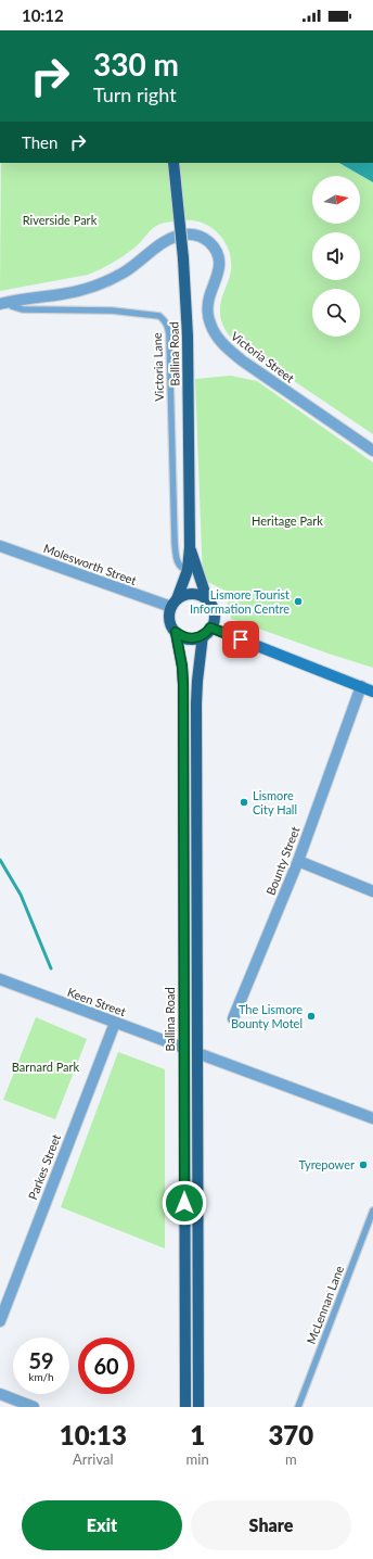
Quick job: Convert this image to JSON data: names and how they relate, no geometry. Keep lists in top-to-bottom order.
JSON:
{
  "streets": {
    "main road": ["Ballina Road"],
    "street": [
      "Victoria Street",
      "Molesworth Street",
      "Bounty Street",
      "Keen Street",
      "Parkes Street"
    ],
    "lane": ["Victoria Lane", "McLennan Lane"]
  },
  "crossings": [
    ["Ballina Road", "Victoria Lane"],
    ["Ballina Road", "Molesworth Street"],
    ["Ballina Road", "Keen Street"],
    ["Victoria Street", "Victoria Lane"],
    ["Keen Street", "Parkes Street"]
  ],
  "parks": ["Riverside Park", "Heritage Park", "Barnard Park"],
  "places": [
    "Lismore Tourist Information Centre",
    "Lismore City Hall",
    "The Lismore Bounty Motel",
    "Tyrepower"
  ],
  "north": "right",
  "page": {
    "status": "10:12",
    "turn": ["330 m", "Turn right"],
    "then": "Then",
    "speed": "59 km/h",
    "limit": "60",
    "eta": [
      "10:13",
      "Arrival",
      "1",
      "min",
      "370",
      "m"
    ],
    "buttons": ["Exit", "Share"]
  }
}
